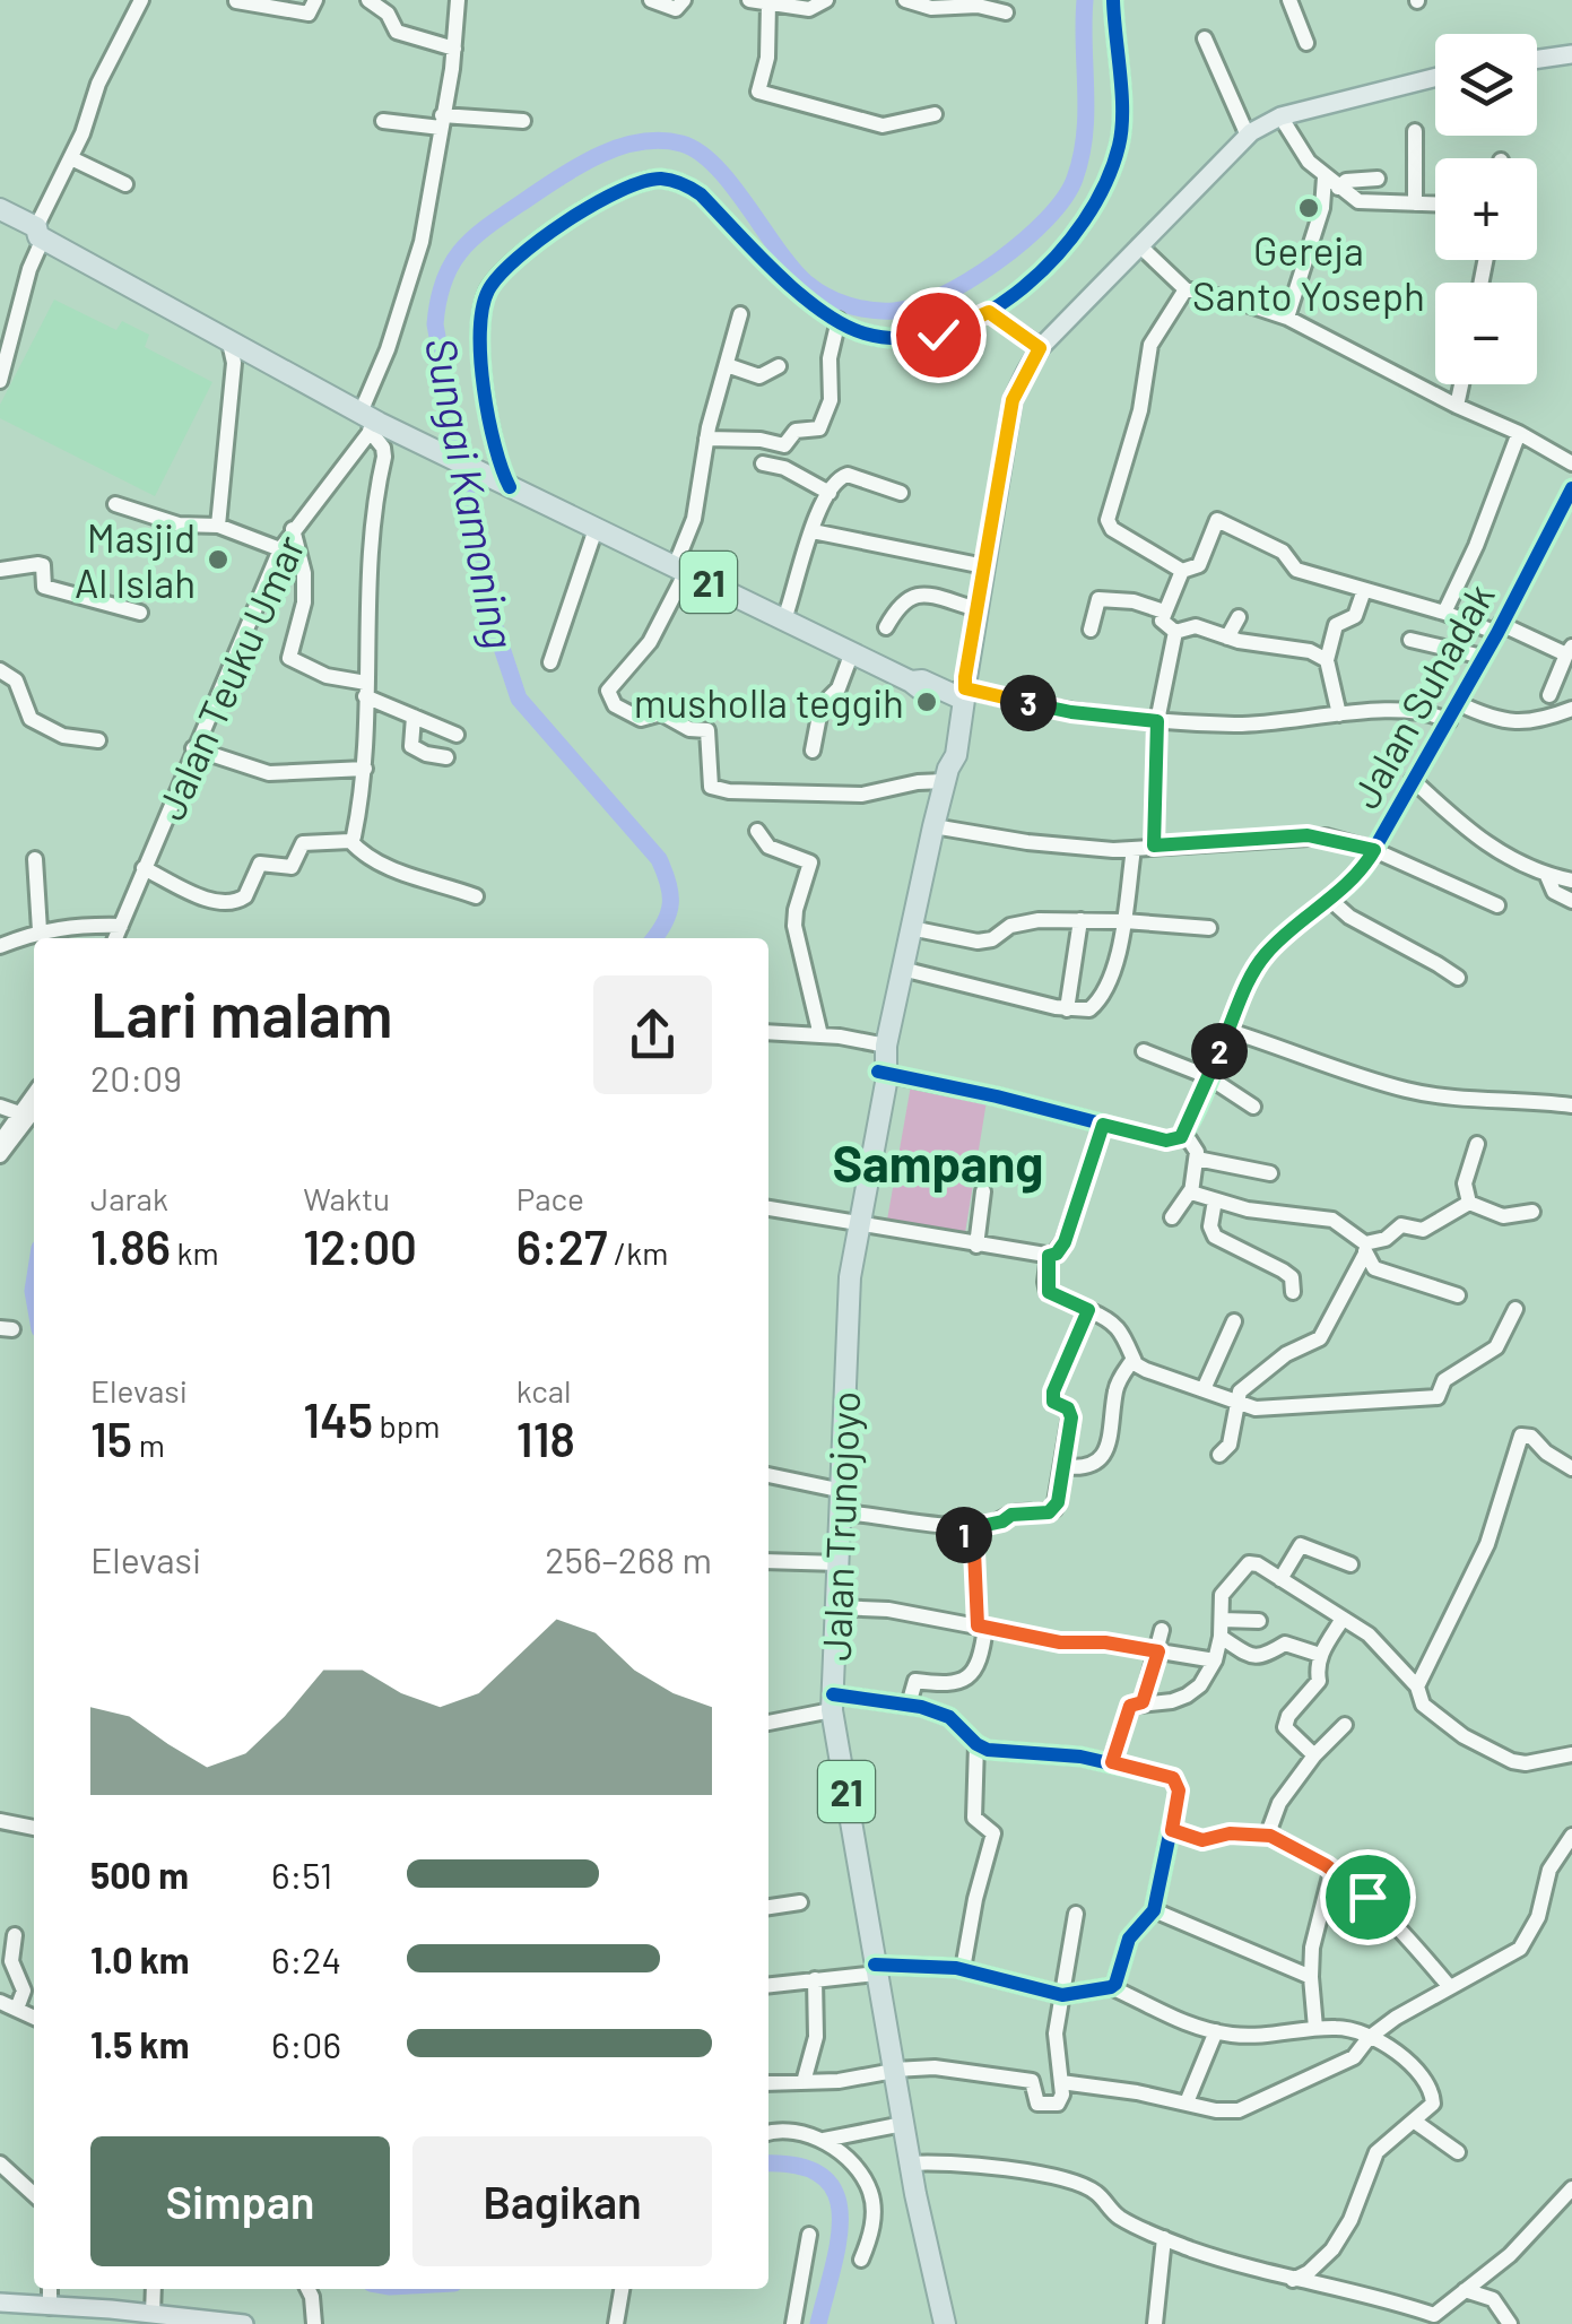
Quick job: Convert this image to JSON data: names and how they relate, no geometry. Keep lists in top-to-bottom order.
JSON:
{
  "streets": {
    "highway": ["21", "Jalan Trunojoyo"],
    "street": ["Jalan Teuku Umar", "Jalan Suhadak"]
  },
  "crossings": [
    ["21", "Jalan Teuku Umar"],
    ["21", "Jalan Trunojoyo"]
  ],
  "districts": ["Sampang"],
  "water": ["Sungai Kamoning"],
  "places": ["Gereja Santo Yoseph", "Masjid Al Islah", "musholla teggih"],
  "page": {
    "map_buttons": ["+", "−"],
    "pins": ["3", "2", "1"],
    "heading": ["Lari malam", "20:09"],
    "stats": [
      ["Jarak", "1.86 km"],
      ["Waktu", "12:00"],
      ["Pace", "6:27 /km"],
      ["Elevasi", "15 m"],
      ["145 bpm"],
      ["kcal", "118"]
    ],
    "chart": ["Elevasi", "256–268 m"],
    "list": [
      {
        "name": "500 m",
        "note": "6:51"
      },
      {
        "name": "1.0 km",
        "note": "6:24"
      },
      {
        "name": "1.5 km",
        "note": "6:06"
      }
    ],
    "buttons": ["Simpan", "Bagikan"]
  }
}
